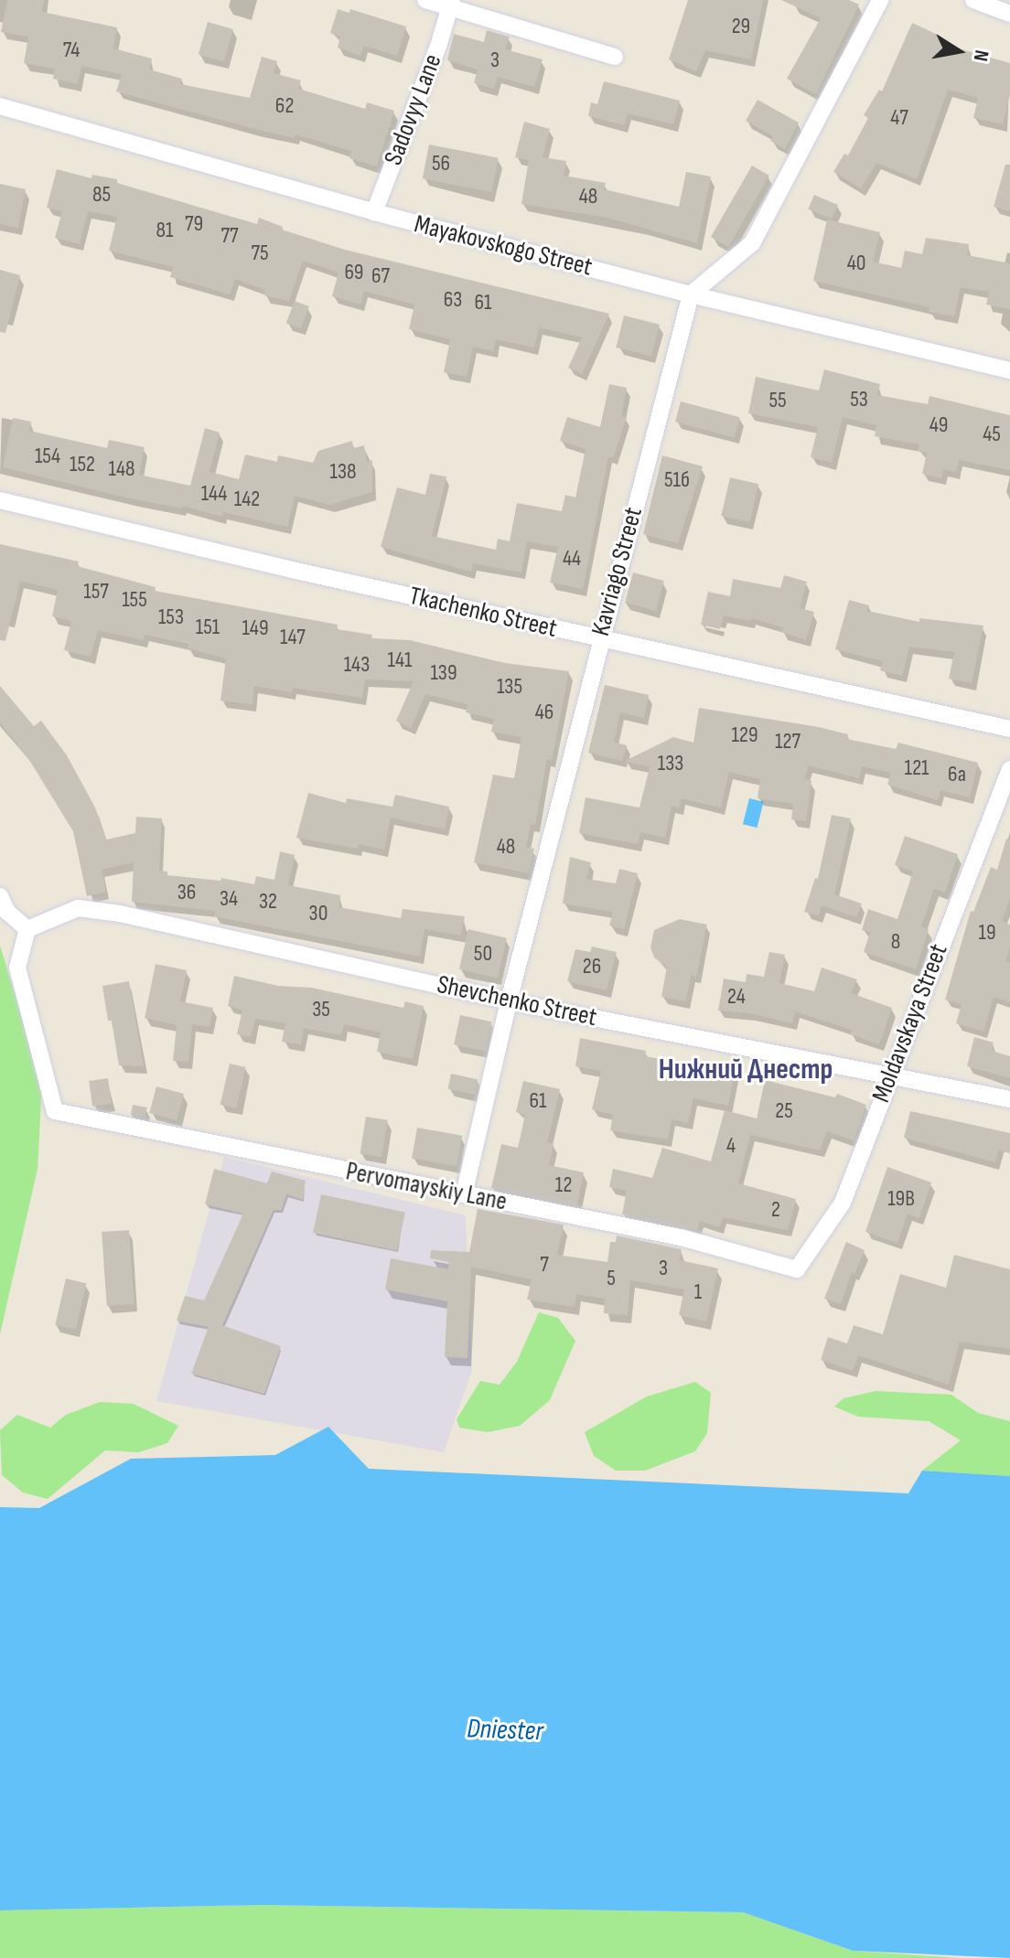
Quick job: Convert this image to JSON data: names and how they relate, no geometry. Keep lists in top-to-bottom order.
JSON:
{
  "streets": {
    "street": [
      "Sadovyy Lane",
      "Mayakovskogo Street",
      "Kavriago Street",
      "Tkachenko Street",
      "Shevchenko Street",
      "Moldavskaya Street",
      "Pervomayskiy Lane"
    ]
  },
  "crossings": [
    ["Sadovyy Lane", "Mayakovskogo Street"],
    ["Mayakovskogo Street", "Kavriago Street"],
    ["Kavriago Street", "Tkachenko Street"],
    ["Kavriago Street", "Shevchenko Street"],
    ["Kavriago Street", "Pervomayskiy Lane"],
    ["Shevchenko Street", "Moldavskaya Street"],
    ["Shevchenko Street", "Pervomayskiy Lane"],
    ["Moldavskaya Street", "Pervomayskiy Lane"]
  ],
  "districts": ["Нижний Днестр"],
  "water": ["Dniester"],
  "house_numbers": [
    "29",
    "74",
    "3",
    "62",
    "47",
    "56",
    "85",
    "48",
    "79",
    "81",
    "77",
    "75",
    "40",
    "69",
    "67",
    "63",
    "61",
    "53",
    "55",
    "49",
    "45",
    "154",
    "152",
    "148",
    "138",
    "51б",
    "144",
    "142",
    "44",
    "157",
    "155",
    "153",
    "151",
    "149",
    "147",
    "141",
    "143",
    "139",
    "135",
    "46",
    "129",
    "127",
    "133",
    "121",
    "6а",
    "48",
    "36",
    "34",
    "32",
    "30",
    "19",
    "8",
    "50",
    "26",
    "24",
    "35",
    "61",
    "25",
    "4",
    "12",
    "19В",
    "2",
    "7",
    "3",
    "5",
    "1"
  ],
  "north": "right"
}
